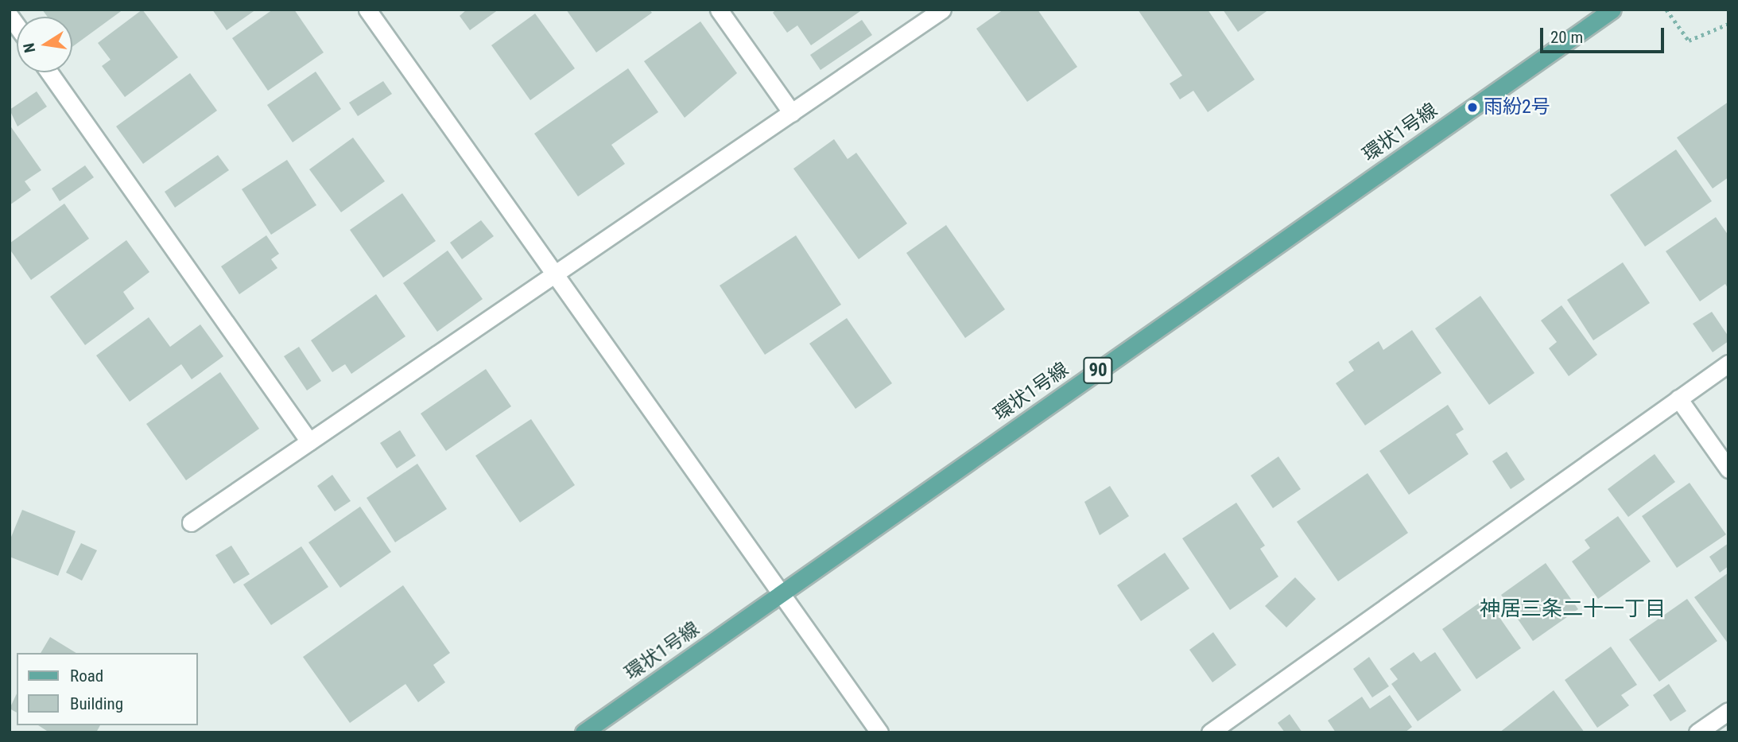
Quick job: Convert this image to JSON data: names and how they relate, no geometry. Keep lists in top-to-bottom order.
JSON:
{
  "streets": {
    "main road": ["環状1号線", "90"]
  },
  "districts": ["神居三条二十一丁目"],
  "places": ["雨紛2号"],
  "legend": ["Road", "Building"],
  "scale_bar": "20 m",
  "north": "left"
}
